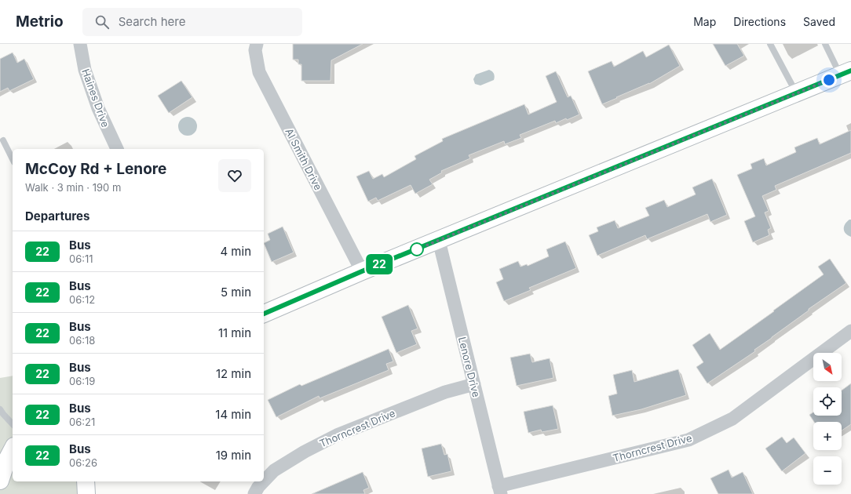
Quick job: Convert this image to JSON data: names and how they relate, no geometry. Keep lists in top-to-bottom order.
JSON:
{
  "streets": {
    "street": [
      "Haines Drive",
      "Al Smith Drive",
      "Lenore Drive",
      "Thorncrest Drive"
    ]
  },
  "crossings": [
    ["Lenore Drive", "Thorncrest Drive"]
  ],
  "lines": ["bus line 22"],
  "north": "bottom right",
  "page": {
    "header": "Metrio",
    "search": "Search here",
    "nav": ["Map", "Directions", "Saved"],
    "on_map": "22",
    "heading": [
      ["McCoy Rd + Lenore", "Walk · 3 min · 190 m"],
      "Departures"
    ],
    "list": [
      {
        "mark": "22",
        "name": "Bus",
        "note": "06:11",
        "value": "4 min"
      },
      {
        "mark": "22",
        "name": "Bus",
        "note": "06:12",
        "value": "5 min"
      },
      {
        "mark": "22",
        "name": "Bus",
        "note": "06:18",
        "value": "11 min"
      },
      {
        "mark": "22",
        "name": "Bus",
        "note": "06:19",
        "value": "12 min"
      },
      {
        "mark": "22",
        "name": "Bus",
        "note": "06:21",
        "value": "14 min"
      },
      {
        "mark": "22",
        "name": "Bus",
        "note": "06:26",
        "value": "19 min"
      }
    ],
    "map_buttons": ["+", "−"]
  }
}
